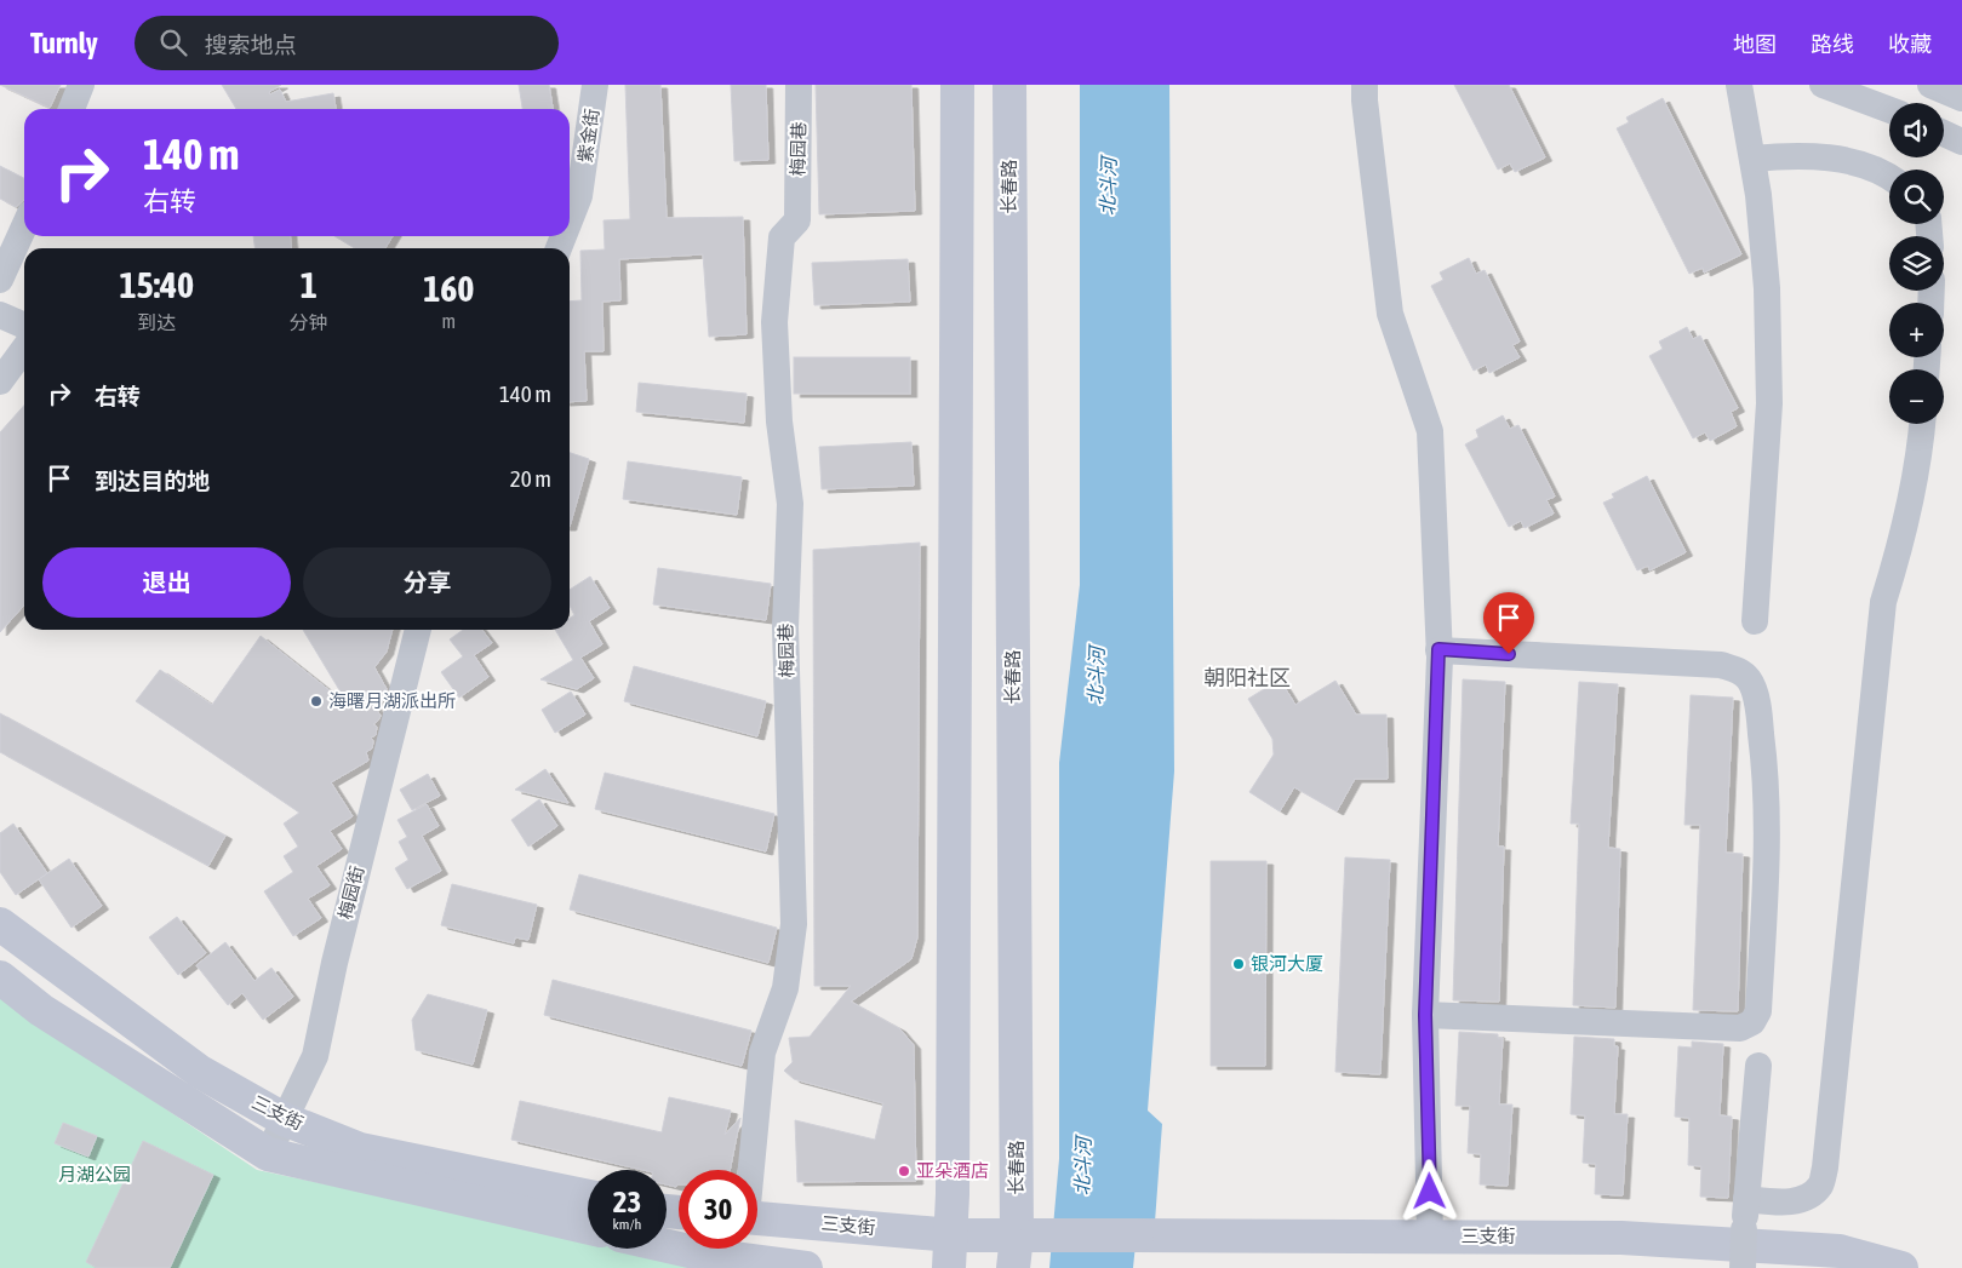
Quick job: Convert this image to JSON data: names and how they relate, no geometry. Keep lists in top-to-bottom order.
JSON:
{
  "streets": {
    "main road": ["长春路", "三支街"],
    "street": ["紫金街", "梅园巷", "梅园街"]
  },
  "crossings": [
    ["长春路", "三支街"],
    ["梅园街", "三支街"]
  ],
  "districts": ["朝阳社区"],
  "water": ["北斗河"],
  "parks": ["月湖公园"],
  "places": ["海曙月湖派出所", "银河大厦", "亚朵酒店"],
  "page": {
    "header": "Turnly",
    "search": "搜索地点",
    "nav": ["地图", "路线", "收藏"],
    "map_buttons": ["+", "−"],
    "turn": ["140 m", "右转"],
    "eta": [
      "15:40",
      "到达",
      "1",
      "分钟",
      "160",
      "m"
    ],
    "list": [
      {
        "name": "右转",
        "value": "140 m"
      },
      {
        "name": "到达目的地",
        "value": "20 m"
      }
    ],
    "buttons": ["退出", "分享"],
    "speed": "23 km/h",
    "limit": "30"
  }
}
